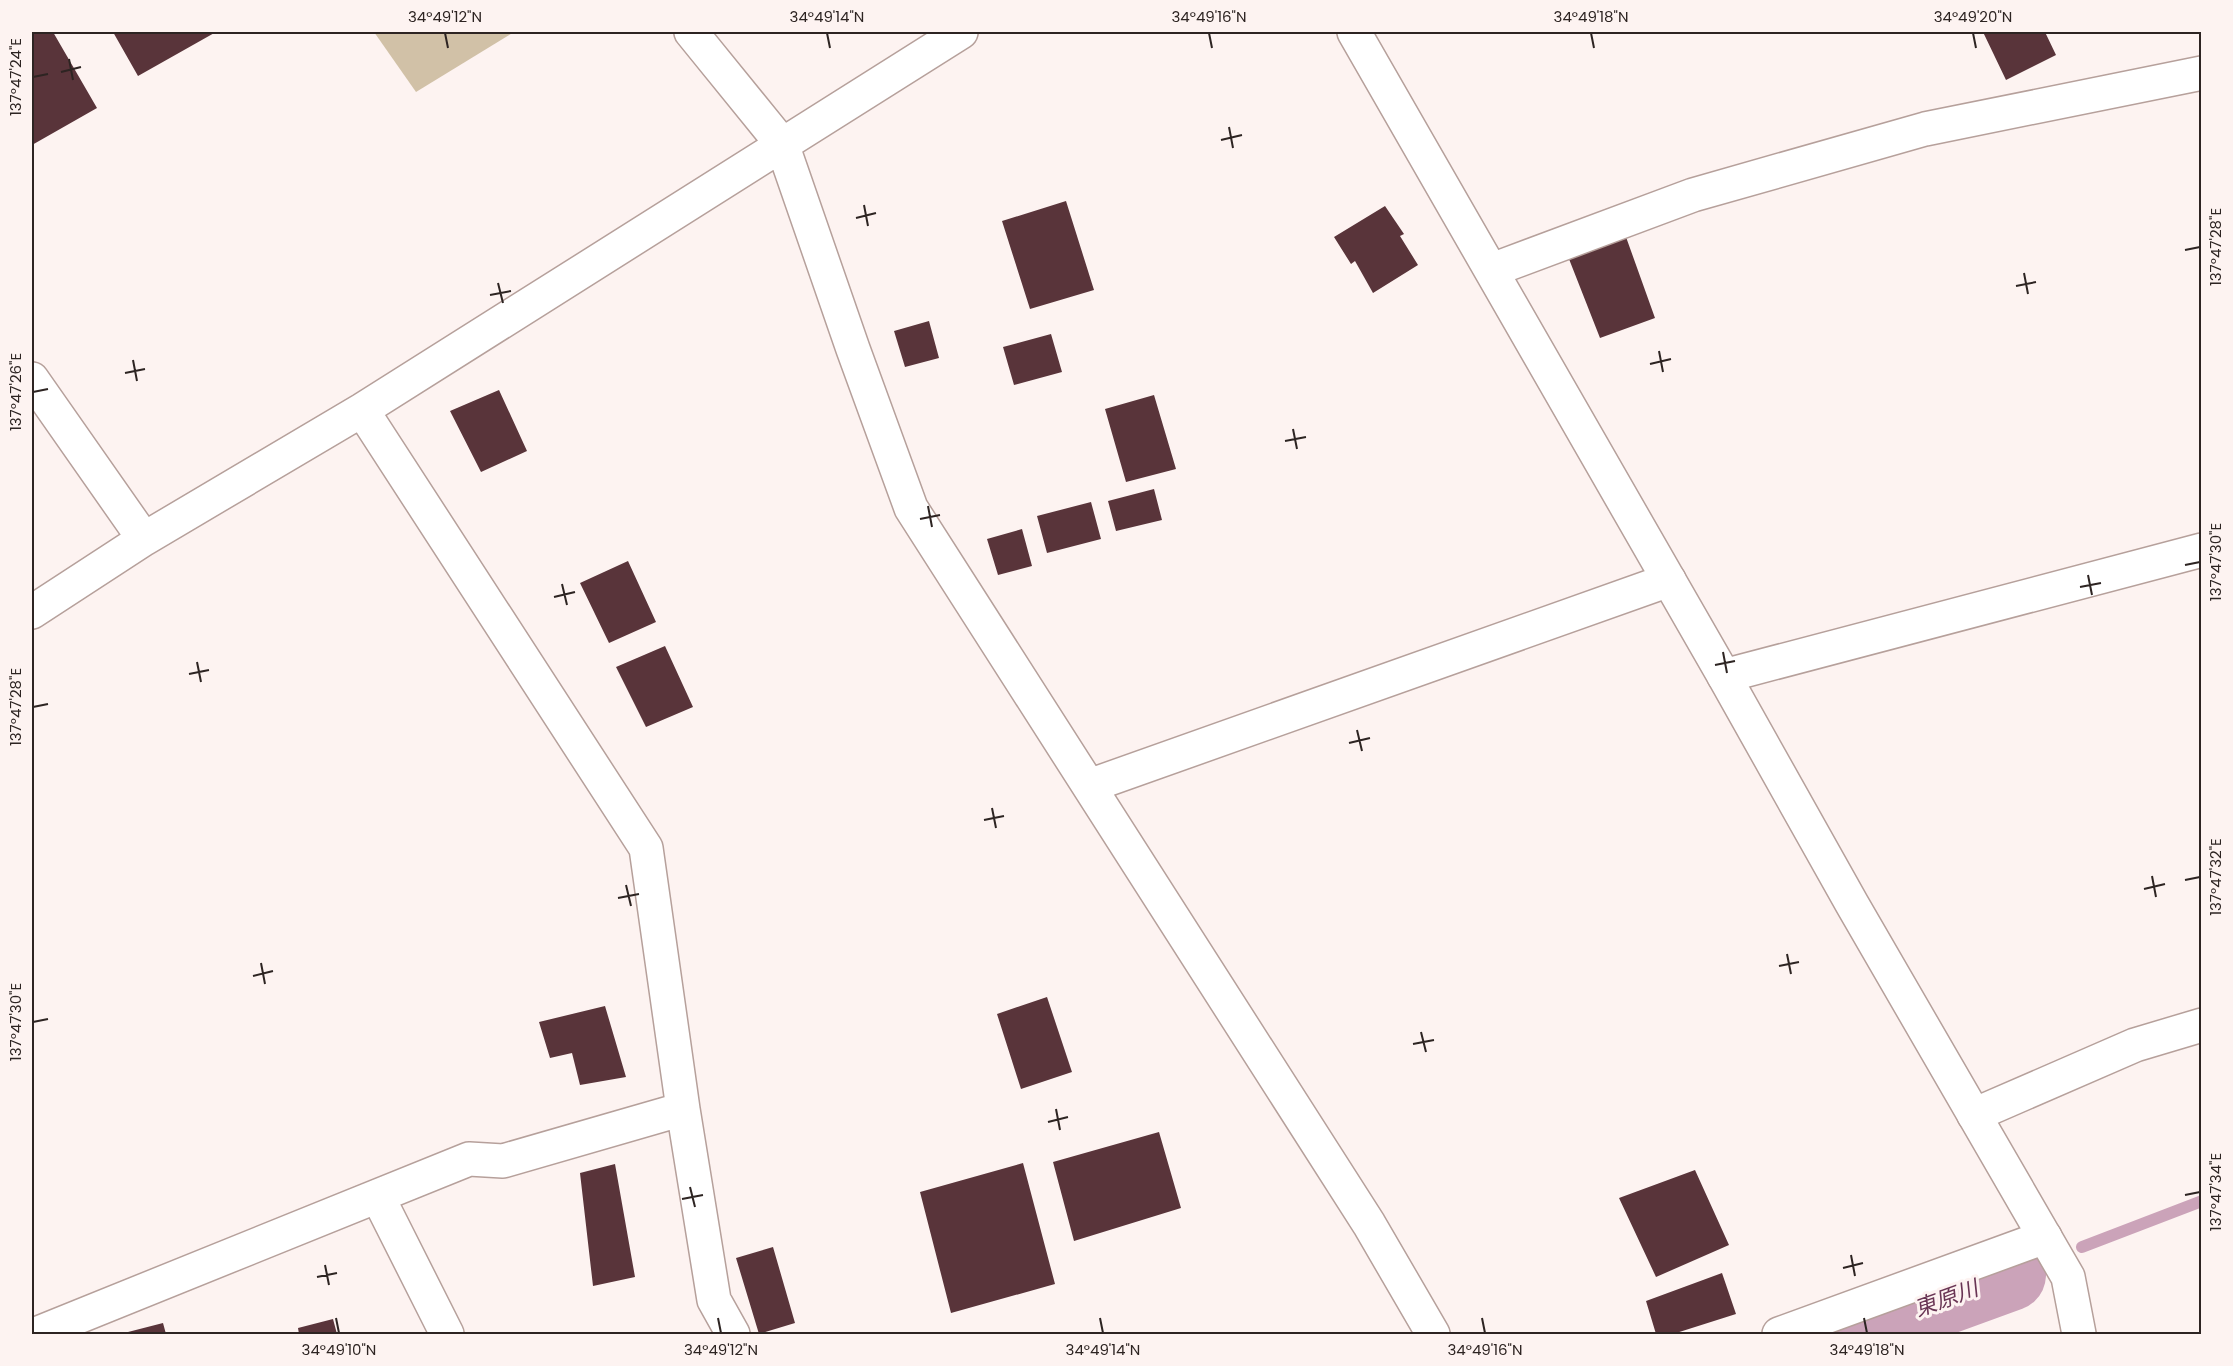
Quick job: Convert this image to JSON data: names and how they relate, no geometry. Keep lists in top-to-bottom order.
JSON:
{
  "water": ["東原川"],
  "coordinates": [
    "34°49'12\"N",
    "34°49'14\"N",
    "34°49'16\"N",
    "34°49'18\"N",
    "34°49'20\"N",
    "137°47'24\"E",
    "137°47'28\"E",
    "137°47'26\"E",
    "137°47'30\"E",
    "137°47'32\"E",
    "137°47'34\"E",
    "34°49'10\"N"
  ]
}
